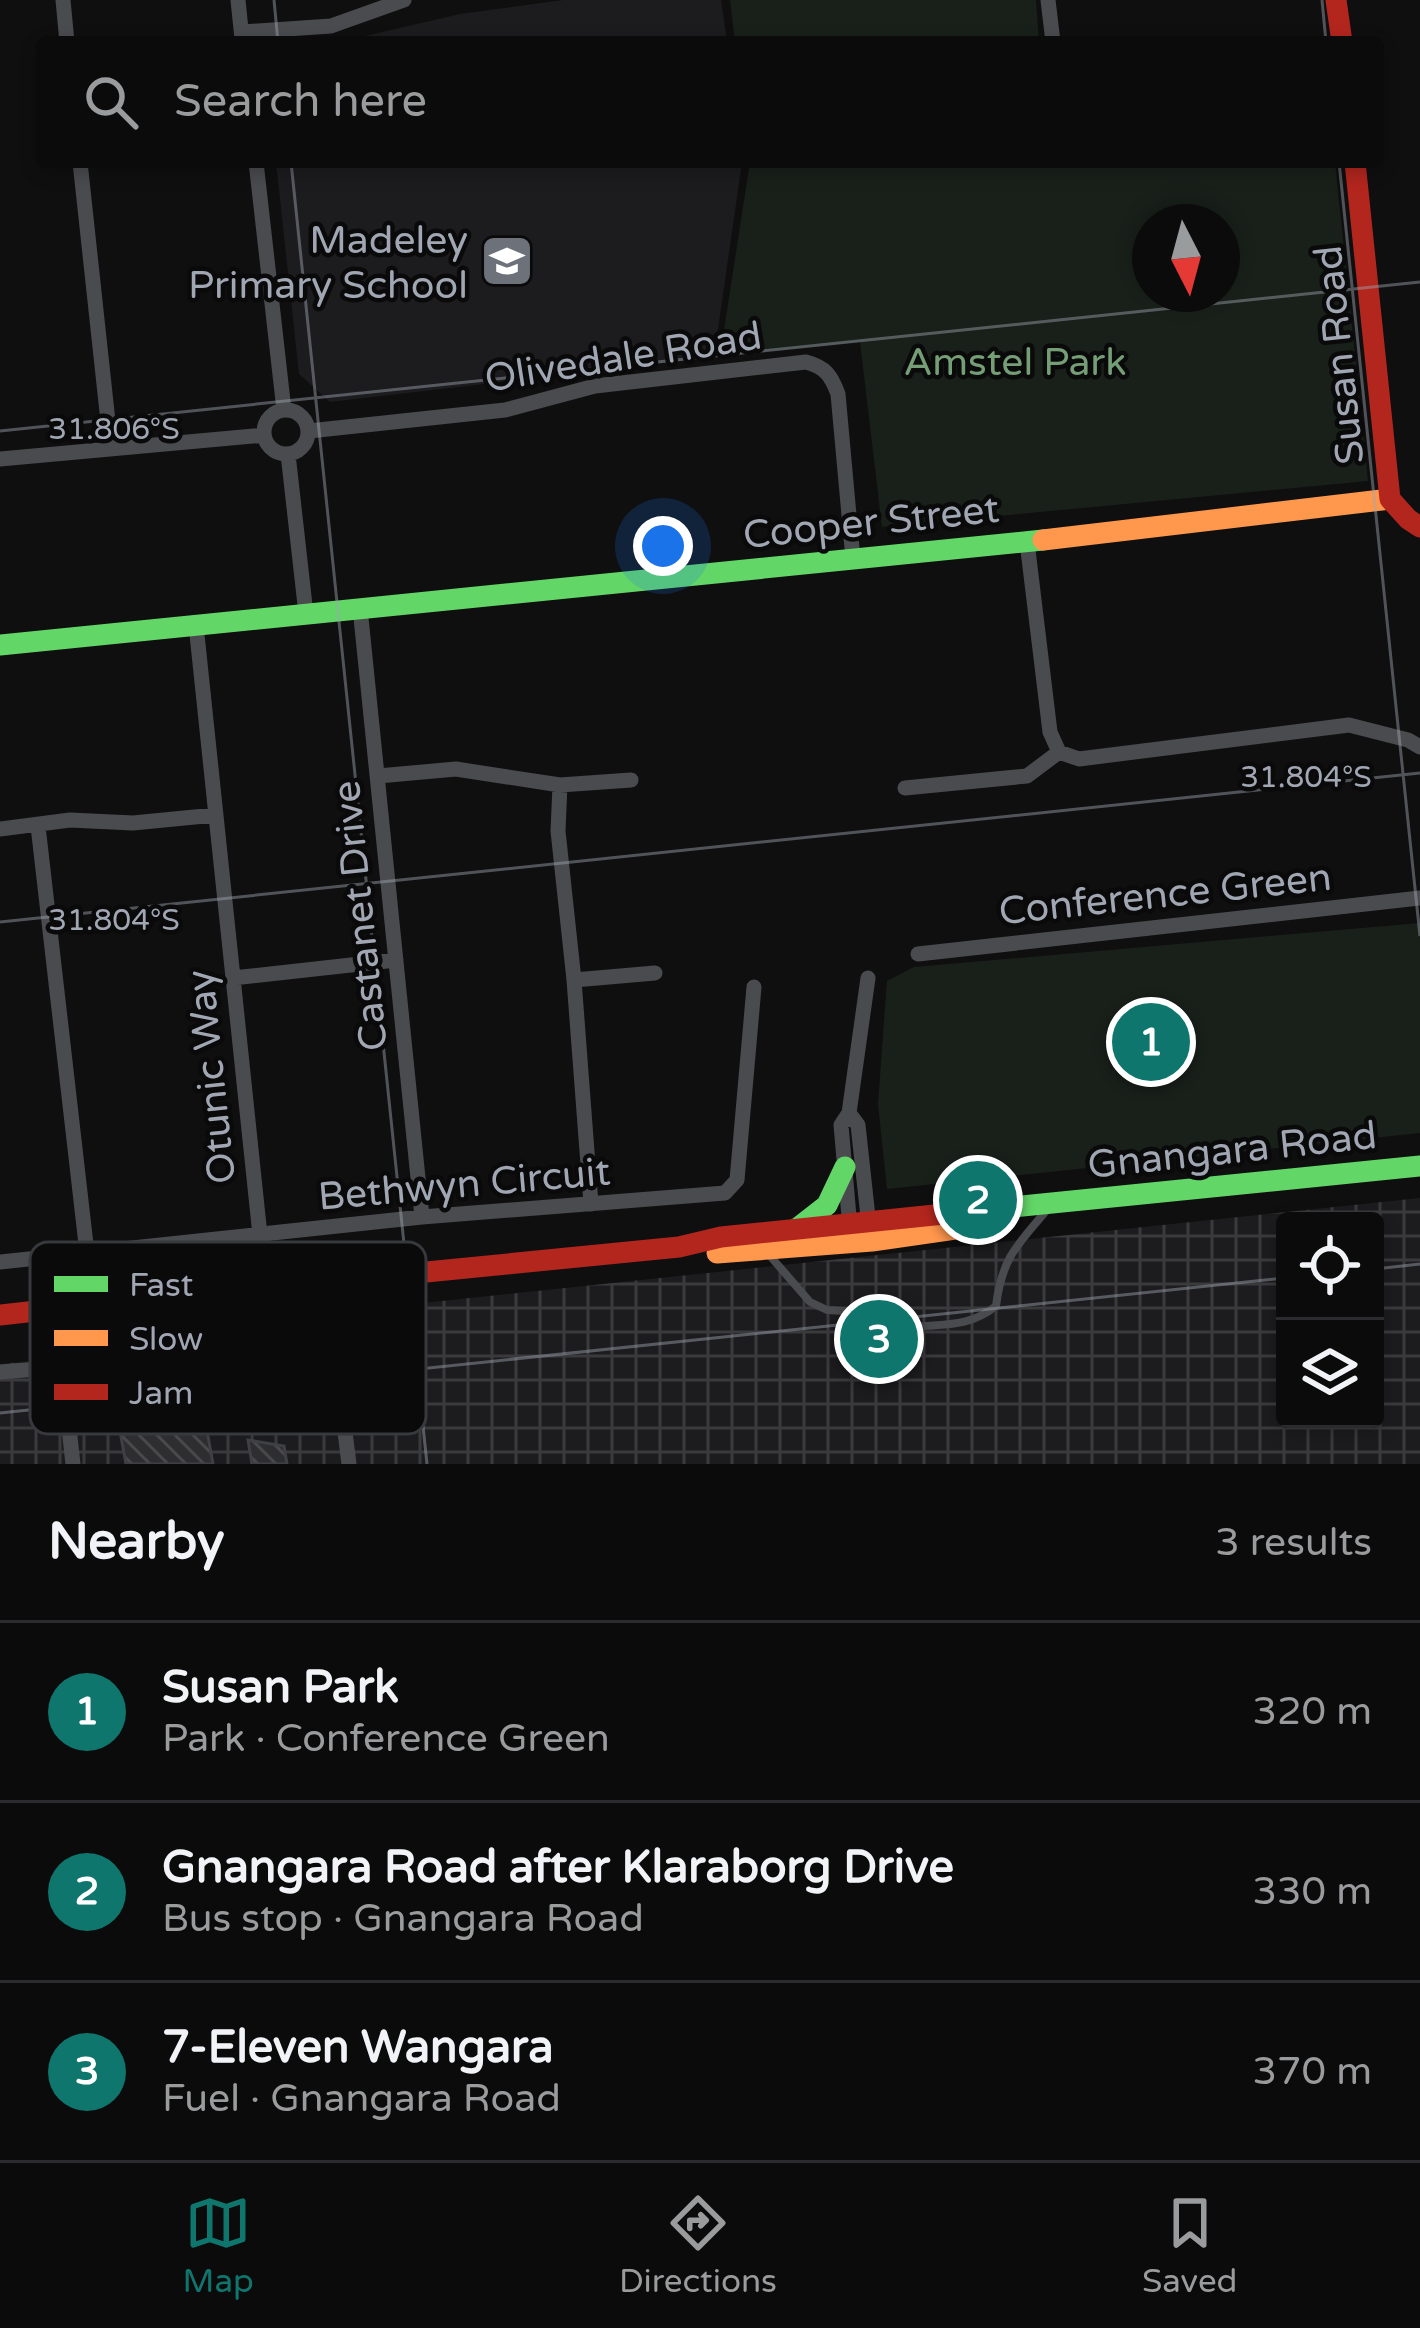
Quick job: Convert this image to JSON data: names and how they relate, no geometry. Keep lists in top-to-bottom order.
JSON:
{
  "streets": {
    "main road": ["Susan Road", "Cooper Street", "Gnangara Road"],
    "street": [
      "Olivedale Road",
      "Conference Green",
      "Castanet Drive",
      "Otunic Way",
      "Bethwyn Circuit"
    ]
  },
  "crossings": [
    ["Susan Road", "Cooper Street"],
    ["Olivedale Road", "Cooper Street"],
    ["Cooper Street", "Castanet Drive"],
    ["Cooper Street", "Otunic Way"],
    ["Castanet Drive", "Bethwyn Circuit"],
    ["Otunic Way", "Bethwyn Circuit"]
  ],
  "parks": ["Amstel Park"],
  "places": {
    "school or university": ["Madeley Primary School"]
  },
  "legend": ["Fast", "Slow", "Jam"],
  "north": "bottom",
  "page": {
    "search": "Search here",
    "pins": ["1", "2", "3"],
    "heading": ["Nearby", "3 results"],
    "list": [
      {
        "mark": "1",
        "name": "Susan Park",
        "note": "Park · Conference Green",
        "value": "320 m"
      },
      {
        "mark": "2",
        "name": "Gnangara Road after Klaraborg Drive",
        "note": "Bus stop · Gnangara Road",
        "value": "330 m"
      },
      {
        "mark": "3",
        "name": "7-Eleven Wangara",
        "note": "Fuel · Gnangara Road",
        "value": "370 m"
      }
    ],
    "nav": ["Map", "Directions", "Saved"]
  },
  "coordinates": ["31.806°S", "31.804°S"]
}
